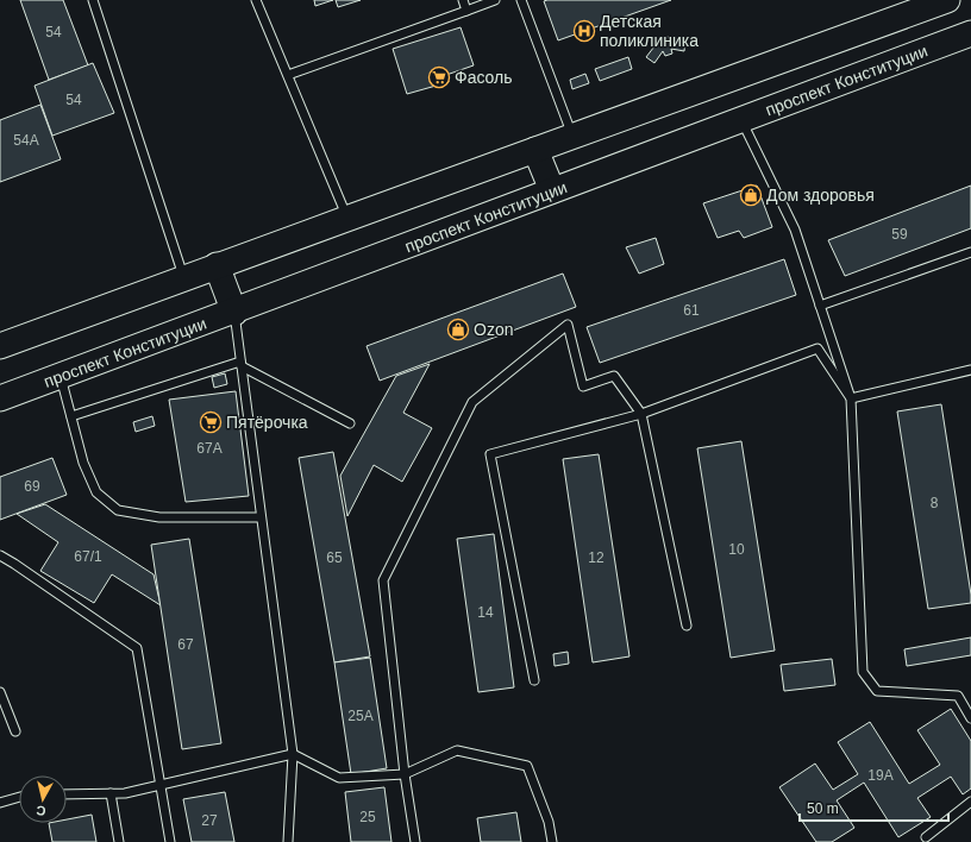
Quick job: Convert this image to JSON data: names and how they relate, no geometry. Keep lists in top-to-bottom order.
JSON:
{
  "streets": {
    "main road": ["проспект Конституции"]
  },
  "places": {
    "hospital": ["Детская поликлиника"],
    "supermarket": ["Фасоль", "Пятёрочка"],
    "shop": ["Дом здоровья", "Ozon"]
  },
  "house_numbers": [
    "54",
    "54",
    "54А",
    "59",
    "61",
    "67А",
    "69",
    "8",
    "10",
    "67/1",
    "65",
    "12",
    "14",
    "67",
    "25А",
    "19А",
    "25",
    "27"
  ],
  "scale_bar": "50 m",
  "north": "bottom"
}
